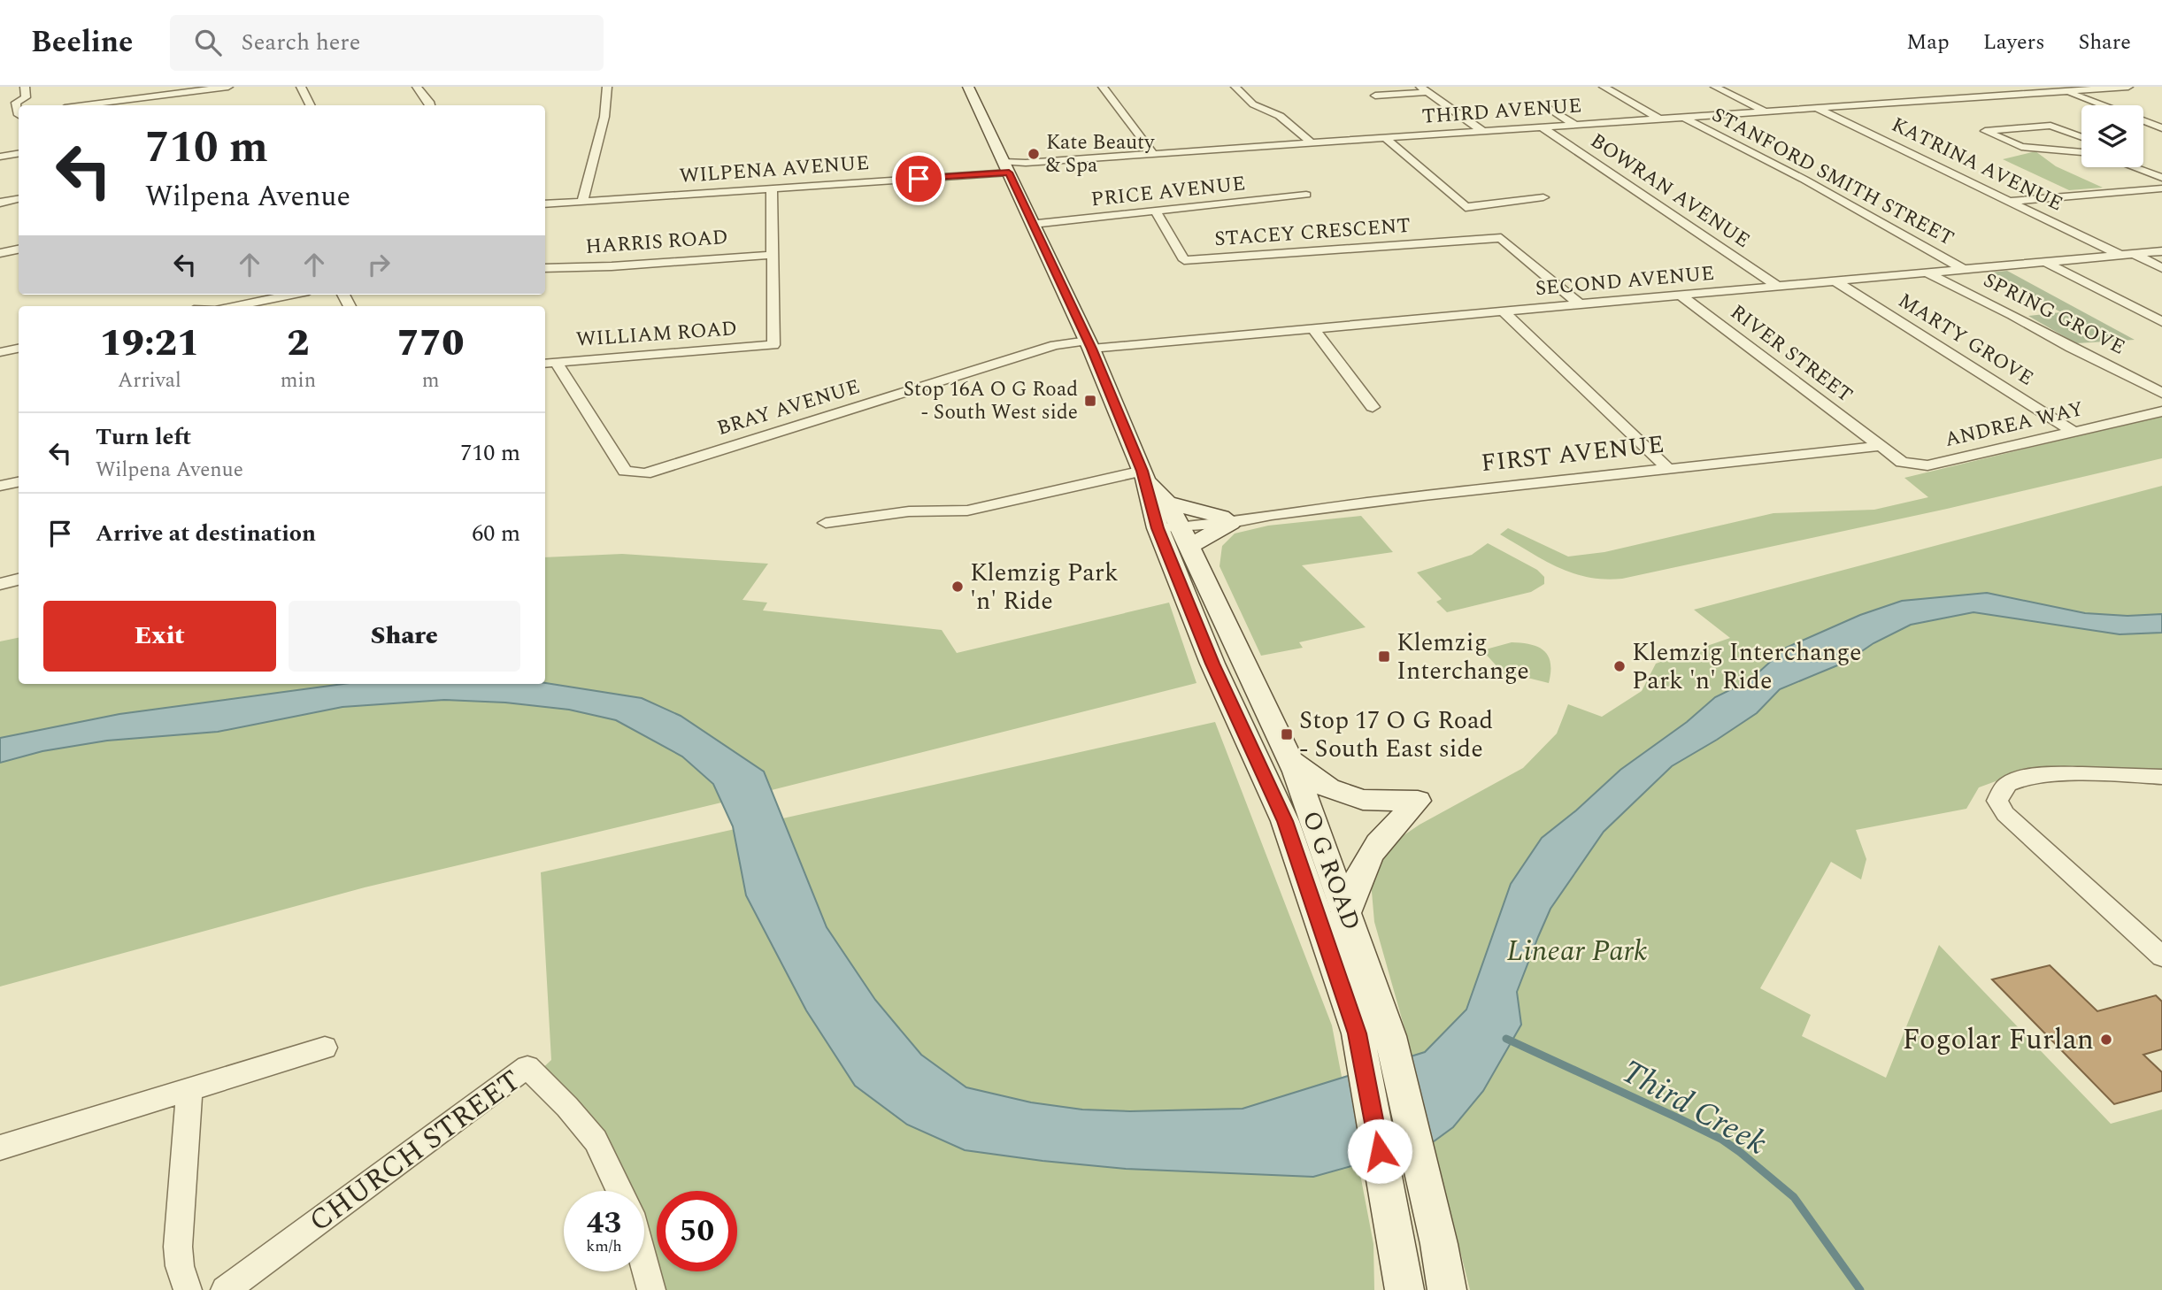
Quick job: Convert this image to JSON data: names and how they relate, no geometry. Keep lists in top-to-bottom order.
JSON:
{
  "streets": {
    "main road": ["O G ROAD"],
    "street": [
      "THIRD AVENUE",
      "KATRINA AVENUE",
      "WILPENA AVENUE",
      "STANFORD SMITH STREET",
      "BOWRAN AVENUE",
      "PRICE AVENUE",
      "STACEY CRESCENT",
      "HARRIS ROAD",
      "SECOND AVENUE",
      "SPRING GROVE",
      "WILLIAM ROAD",
      "MARTY GROVE",
      "RIVER STREET",
      "BRAY AVENUE",
      "ANDREA WAY",
      "FIRST AVENUE",
      "CHURCH STREET"
    ]
  },
  "crossings": [
    ["THIRD AVENUE", "KATRINA AVENUE"],
    ["THIRD AVENUE", "WILPENA AVENUE"],
    ["THIRD AVENUE", "STANFORD SMITH STREET"],
    ["THIRD AVENUE", "BOWRAN AVENUE"],
    ["THIRD AVENUE", "O G ROAD"],
    ["KATRINA AVENUE", "SECOND AVENUE"],
    ["WILPENA AVENUE", "O G ROAD"],
    ["STANFORD SMITH STREET", "SECOND AVENUE"],
    ["BOWRAN AVENUE", "SECOND AVENUE"],
    ["PRICE AVENUE", "STACEY CRESCENT"],
    ["PRICE AVENUE", "O G ROAD"],
    ["STACEY CRESCENT", "SECOND AVENUE"],
    ["HARRIS ROAD", "WILLIAM ROAD"],
    ["SECOND AVENUE", "SPRING GROVE"],
    ["SECOND AVENUE", "MARTY GROVE"],
    ["SECOND AVENUE", "RIVER STREET"],
    ["SECOND AVENUE", "BRAY AVENUE"],
    ["SECOND AVENUE", "O G ROAD"],
    ["WILLIAM ROAD", "BRAY AVENUE"],
    ["MARTY GROVE", "ANDREA WAY"],
    ["RIVER STREET", "ANDREA WAY"],
    ["RIVER STREET", "FIRST AVENUE"],
    ["BRAY AVENUE", "O G ROAD"],
    ["ANDREA WAY", "FIRST AVENUE"]
  ],
  "water": ["Third Creek"],
  "parks": ["Linear Park"],
  "places": {
    "other": [
      "Kate Beauty & Spa",
      "Klemzig Park 'n' Ride",
      "Klemzig Interchange Park 'n' Ride",
      "Fogolar Furlan"
    ],
    "transit": ["Stop 16A O G Road - South West side", "Klemzig Interchange", "Stop 17 O G Road - South East side"]
  },
  "page": {
    "header": "Beeline",
    "search": "Search here",
    "nav": ["Map", "Layers", "Share"],
    "turn": ["710 m", "Wilpena Avenue"],
    "eta": [
      "19:21",
      "Arrival",
      "2",
      "min",
      "770",
      "m"
    ],
    "list": [
      {
        "name": "Turn left",
        "note": "Wilpena Avenue",
        "value": "710 m"
      },
      {
        "name": "Arrive at destination",
        "value": "60 m"
      }
    ],
    "buttons": ["Exit", "Share"],
    "speed": "43 km/h",
    "limit": "50"
  }
}
